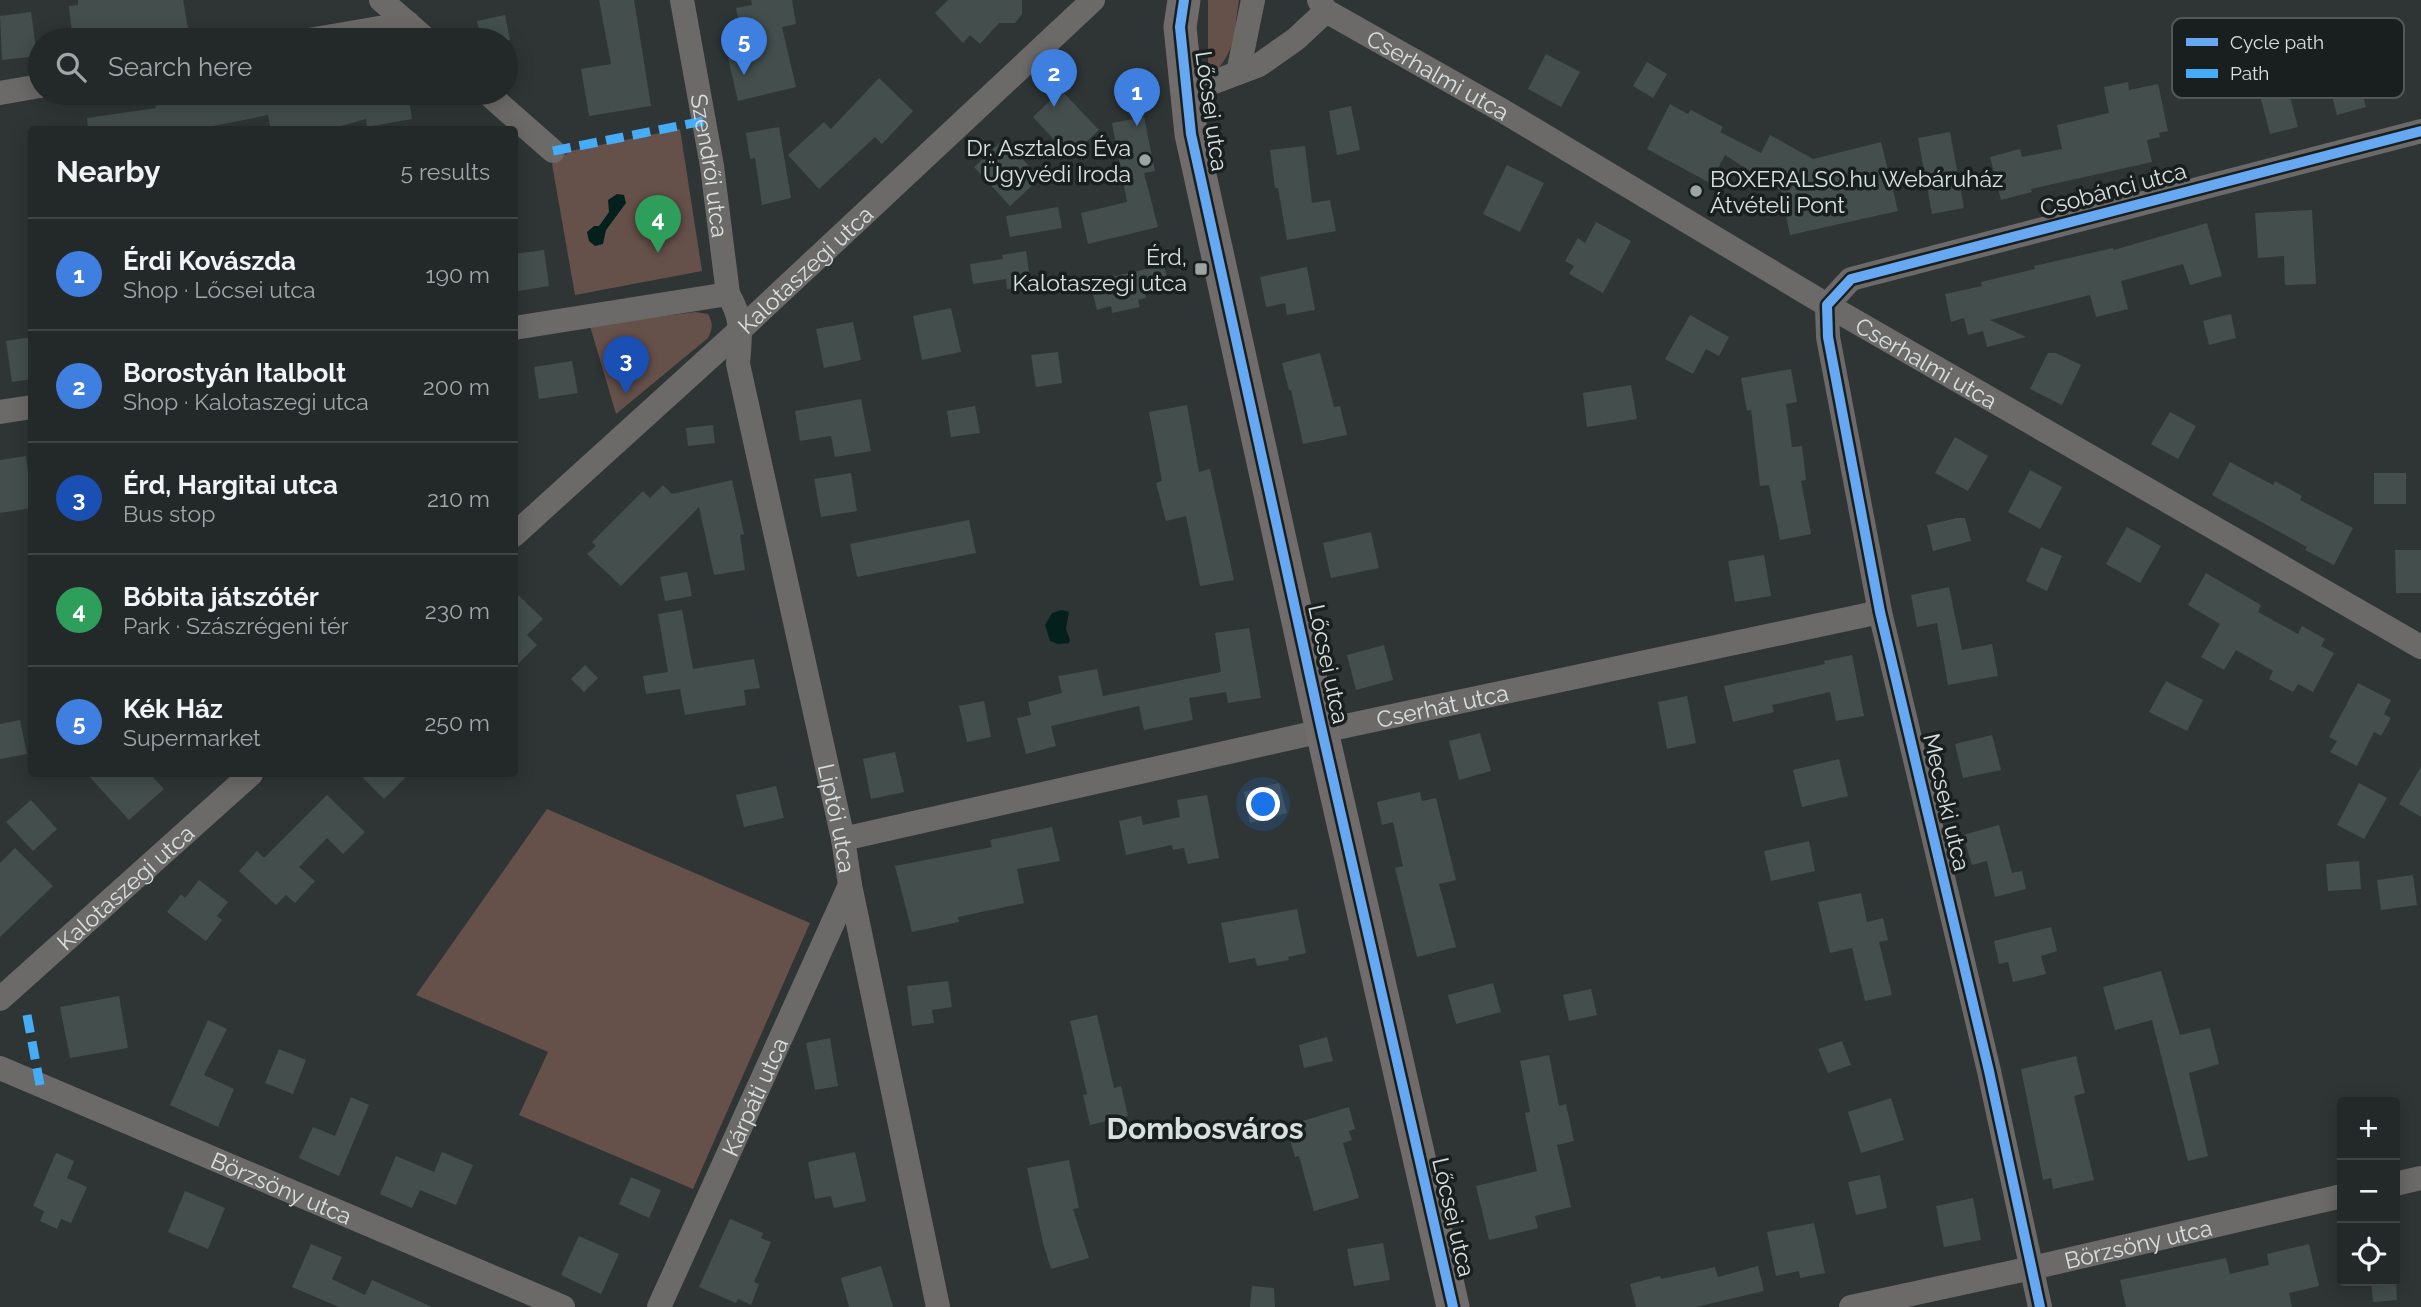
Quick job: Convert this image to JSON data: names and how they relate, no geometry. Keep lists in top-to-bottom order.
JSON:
{
  "streets": {
    "street": [
      "Cserhalmi utca",
      "Lőcsei utca",
      "Szendrői utca",
      "Csobánci utca",
      "Kalotaszegi utca",
      "Cserhát utca",
      "Mecseki utca",
      "Liptói utca",
      "Kárpáti utca",
      "Börzsöny utca"
    ]
  },
  "crossings": [
    ["Cserhalmi utca", "Lőcsei utca"],
    ["Cserhalmi utca", "Csobánci utca"],
    ["Cserhalmi utca", "Mecseki utca"],
    ["Lőcsei utca", "Cserhát utca"],
    ["Szendrői utca", "Kalotaszegi utca"],
    ["Szendrői utca", "Liptói utca"],
    ["Csobánci utca", "Mecseki utca"],
    ["Kalotaszegi utca", "Liptói utca"],
    ["Cserhát utca", "Mecseki utca"],
    ["Cserhát utca", "Liptói utca"],
    ["Mecseki utca", "Börzsöny utca"],
    ["Liptói utca", "Kárpáti utca"]
  ],
  "districts": ["Dombosváros"],
  "places": {
    "other": ["Dr. Asztalos Éva Ügyvédi Iroda", "BOXERALSO.hu Webáruház Átvételi Pont"],
    "transit": ["Érd, Kalotaszegi utca"]
  },
  "legend": ["Cycle path", "Path"],
  "page": {
    "pins": [
      "5",
      "2",
      "1",
      "4",
      "3"
    ],
    "search": "Search here",
    "heading": ["Nearby", "5 results"],
    "list": [
      {
        "mark": "1",
        "name": "Érdi Kovászda",
        "note": "Shop · Lőcsei utca",
        "value": "190 m"
      },
      {
        "mark": "2",
        "name": "Borostyán Italbolt",
        "note": "Shop · Kalotaszegi utca",
        "value": "200 m"
      },
      {
        "mark": "3",
        "name": "Érd, Hargitai utca",
        "note": "Bus stop",
        "value": "210 m"
      },
      {
        "mark": "4",
        "name": "Bóbita játszótér",
        "note": "Park · Szászrégeni tér",
        "value": "230 m"
      },
      {
        "mark": "5",
        "name": "Kék Ház",
        "note": "Supermarket",
        "value": "250 m"
      }
    ],
    "map_buttons": ["+", "−"]
  }
}
